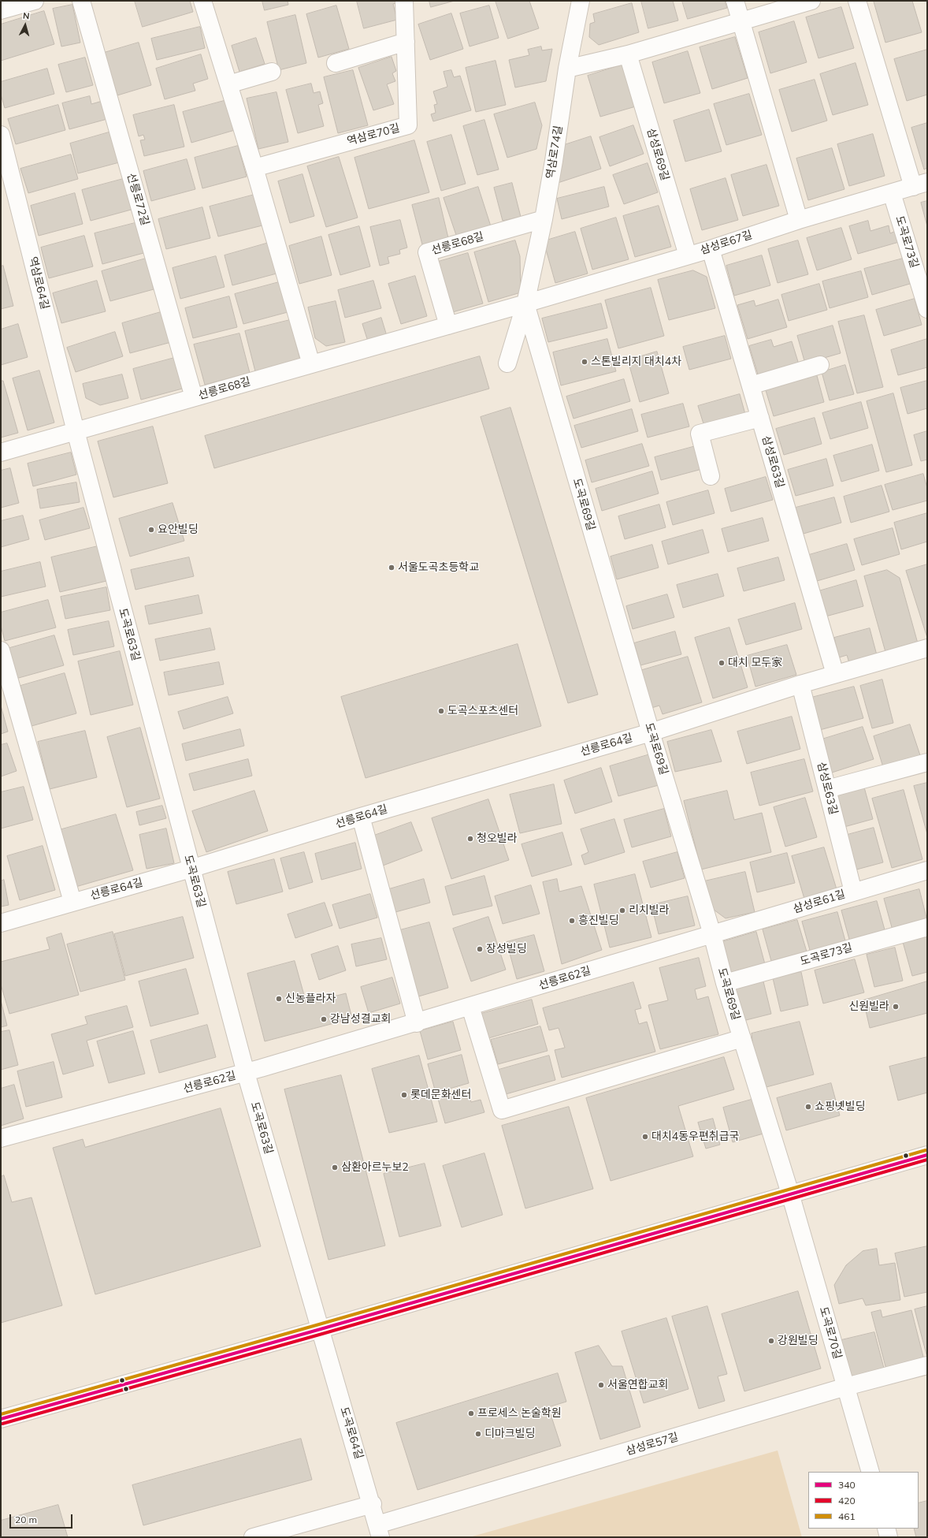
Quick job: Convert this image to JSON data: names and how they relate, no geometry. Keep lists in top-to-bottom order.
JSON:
{
  "streets": {
    "street": [
      "역삼로70길",
      "역삼로74길",
      "삼성로69길",
      "선릉로72길",
      "도곡로73길",
      "삼성로67길",
      "선릉로68길",
      "역삼로64길",
      "삼성로63길",
      "도곡로69길",
      "도곡로63길",
      "선릉로64길",
      "삼성로61길",
      "선릉로62길",
      "도곡로70길",
      "도곡로64길",
      "삼성로57길"
    ]
  },
  "crossings": [
    ["역삼로74길", "삼성로67길"],
    ["역삼로74길", "선릉로68길"],
    ["역삼로74길", "도곡로69길"],
    ["삼성로69길", "삼성로67길"],
    ["선릉로72길", "선릉로68길"],
    ["도곡로73길", "삼성로67길"],
    ["도곡로73길", "도곡로69길"],
    ["삼성로67길", "선릉로68길"],
    ["삼성로67길", "삼성로63길"],
    ["삼성로67길", "도곡로69길"],
    ["선릉로68길", "역삼로64길"],
    ["선릉로68길", "도곡로69길"],
    ["선릉로68길", "도곡로63길"],
    ["역삼로64길", "도곡로63길"],
    ["삼성로63길", "삼성로61길"],
    ["도곡로69길", "선릉로64길"],
    ["도곡로69길", "삼성로61길"],
    ["도곡로69길", "선릉로62길"],
    ["도곡로69길", "도곡로70길"],
    ["도곡로63길", "선릉로64길"],
    ["도곡로63길", "선릉로62길"],
    ["도곡로63길", "도곡로64길"],
    ["삼성로61길", "선릉로62길"],
    ["도곡로70길", "삼성로57길"],
    ["도곡로64길", "삼성로57길"]
  ],
  "places": [
    "스톤빌리지 대치4차",
    "요안빌딩",
    "서울도곡초등학교",
    "대치 모두家",
    "도곡스포츠센터",
    "청오빌라",
    "리치빌라",
    "흥진빌딩",
    "장성빌딩",
    "신농플라자",
    "신원빌라",
    "강남성결교회",
    "롯데문화센터",
    "쇼핑넷빌딩",
    "대치4동우편취급국",
    "삼환아르누보2",
    "강원빌딩",
    "서울연합교회",
    "프로세스 논술학원",
    "디마크빌딩"
  ],
  "lines": ["transit line 461", "transit line 340", "transit line 420"],
  "legend": ["340", "420", "461"],
  "scale_bar": "20 m",
  "north": "top"
}
